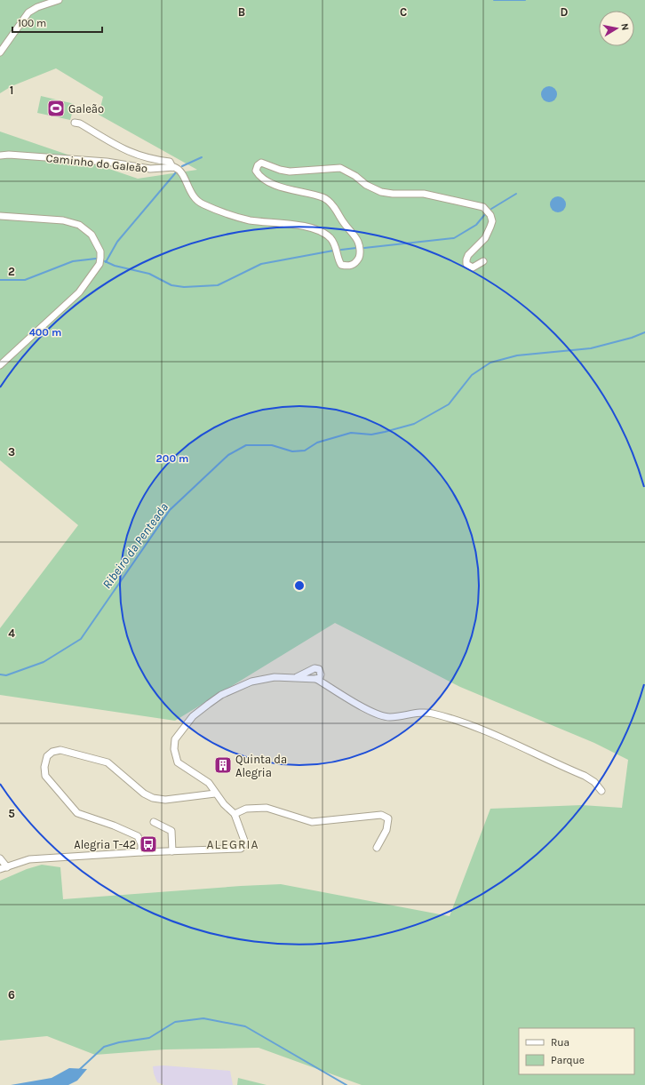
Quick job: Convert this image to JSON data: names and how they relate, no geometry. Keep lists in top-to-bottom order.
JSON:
{
  "streets": {
    "street": ["Caminho do Galeão"]
  },
  "districts": ["ALEGRIA"],
  "water": ["Ribeiro da Penteada"],
  "places": {
    "sports": ["Galeão"],
    "building": ["Quinta da Alegria"],
    "bus stop": ["Alegria T-42"]
  },
  "legend": ["Rua", "Parque"],
  "scale_bar": "100 m",
  "north": "right",
  "grid": {
    "columns": ["B", "C", "D"],
    "rows": [
      "1",
      "2",
      "3",
      "4",
      "5",
      "6"
    ]
  },
  "rings": ["400 m", "200 m"]
}
